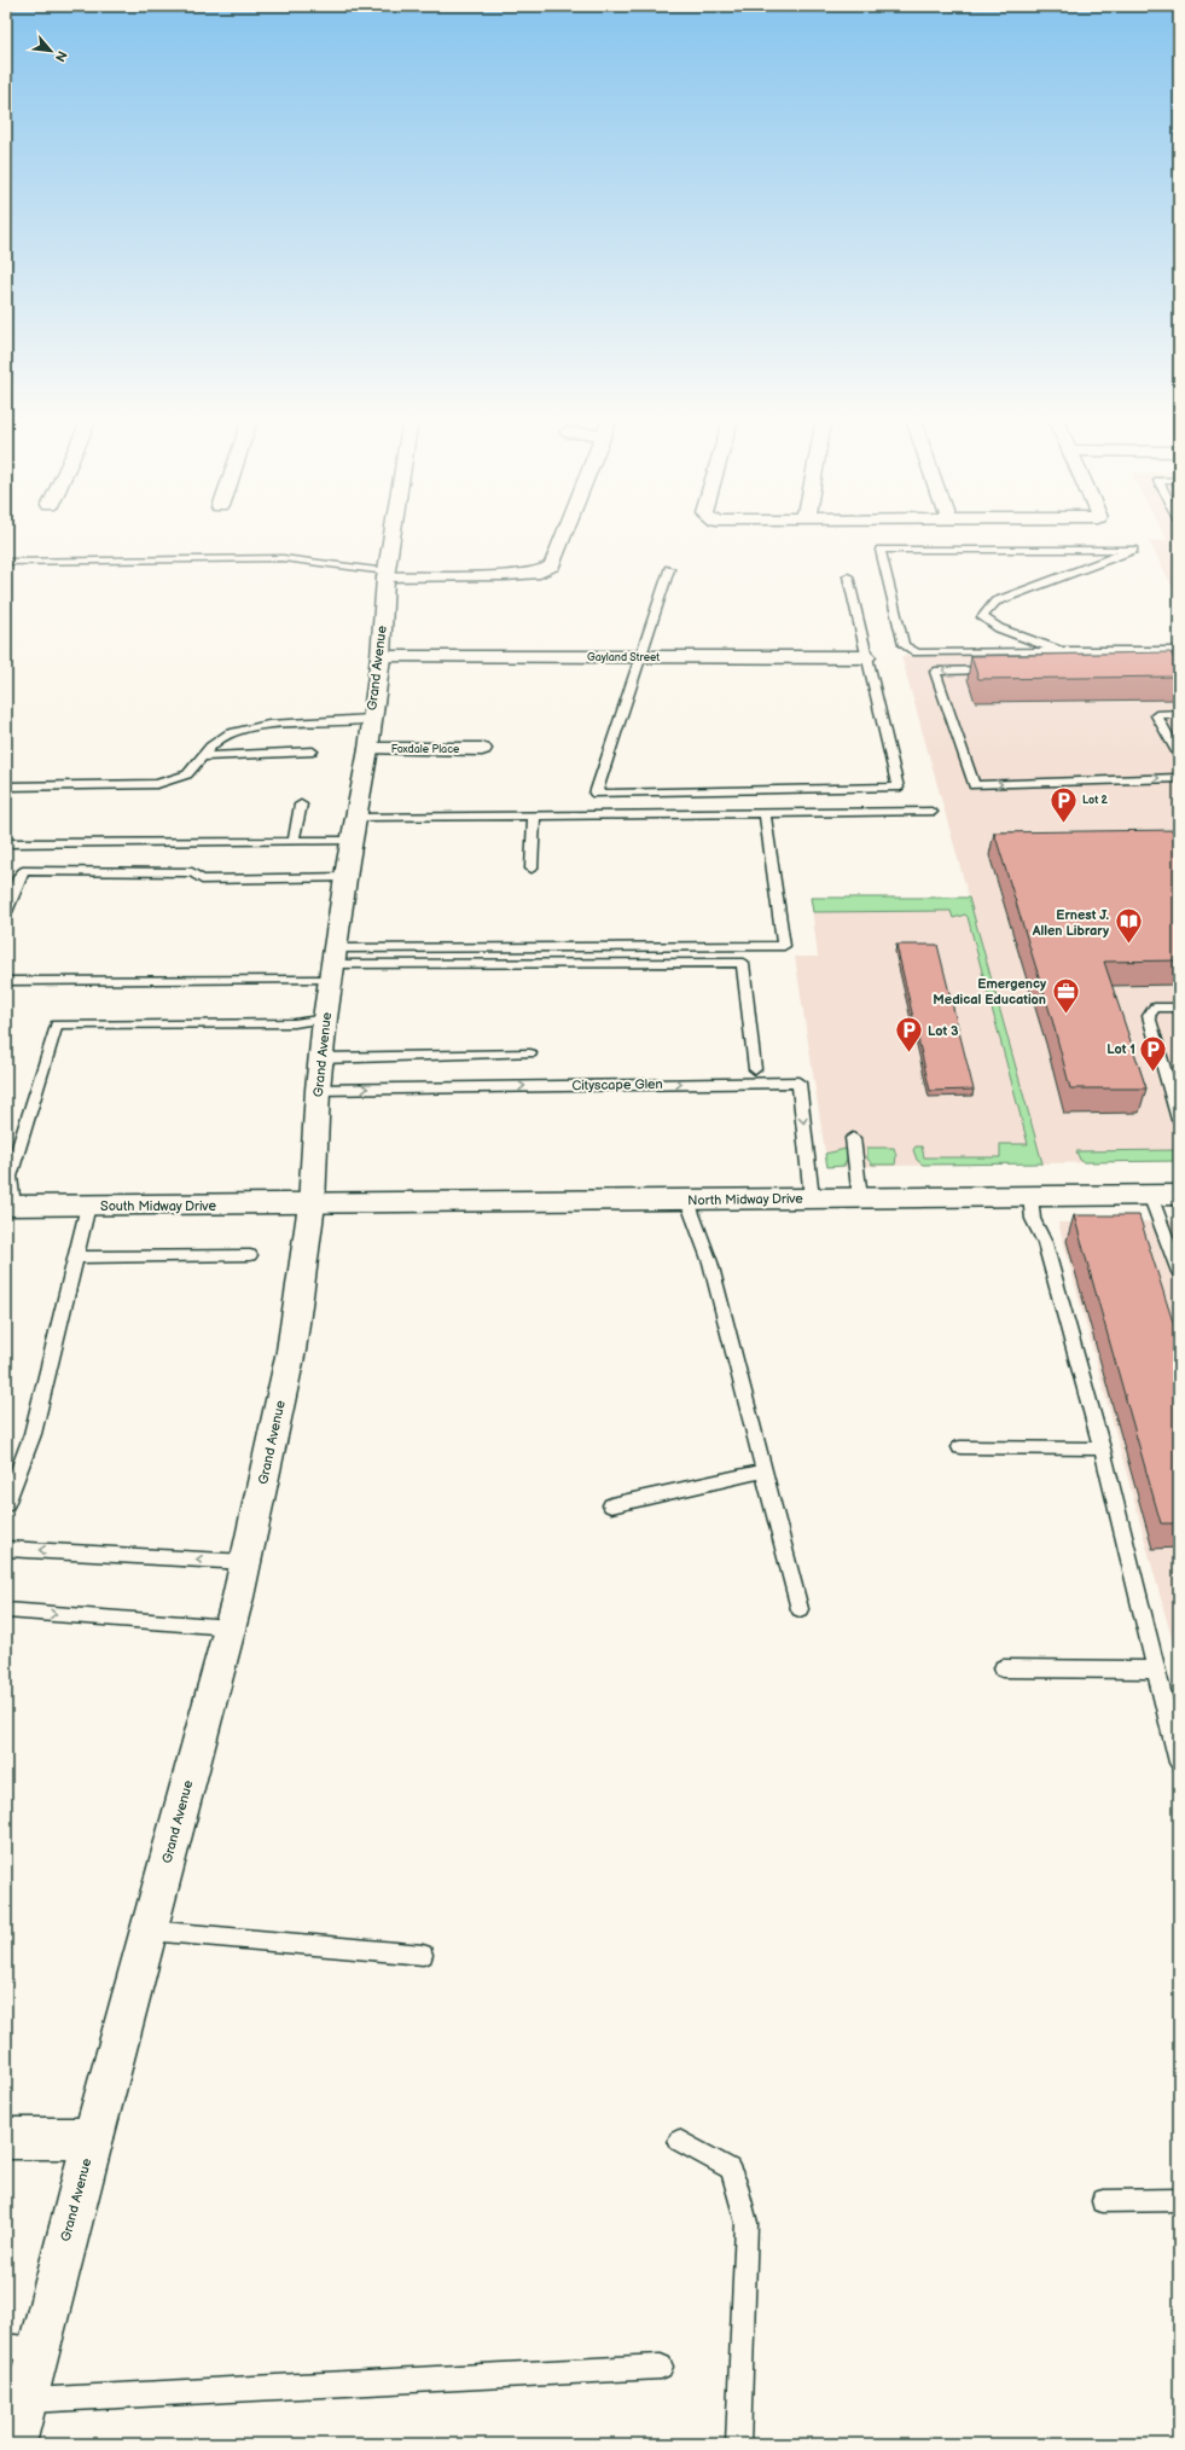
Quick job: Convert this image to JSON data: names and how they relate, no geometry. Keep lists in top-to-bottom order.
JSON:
{
  "streets": {
    "street": [
      "Gayland Street",
      "Grand Avenue",
      "Foxdale Place",
      "North Midway Drive",
      "South Midway Drive"
    ],
    "lane": ["Cityscape Glen"]
  },
  "crossings": [
    ["Gayland Street", "Grand Avenue"],
    ["Grand Avenue", "Foxdale Place"],
    ["Grand Avenue", "Cityscape Glen"],
    ["Grand Avenue", "North Midway Drive"],
    ["Grand Avenue", "South Midway Drive"],
    ["Cityscape Glen", "North Midway Drive"],
    ["North Midway Drive", "South Midway Drive"]
  ],
  "places": {
    "parking": ["Lot 2", "Lot 3", "Lot 1"],
    "library": ["Ernest J. Allen Library"],
    "office": ["Emergency Medical Education"]
  },
  "north": "bottom right"
}
